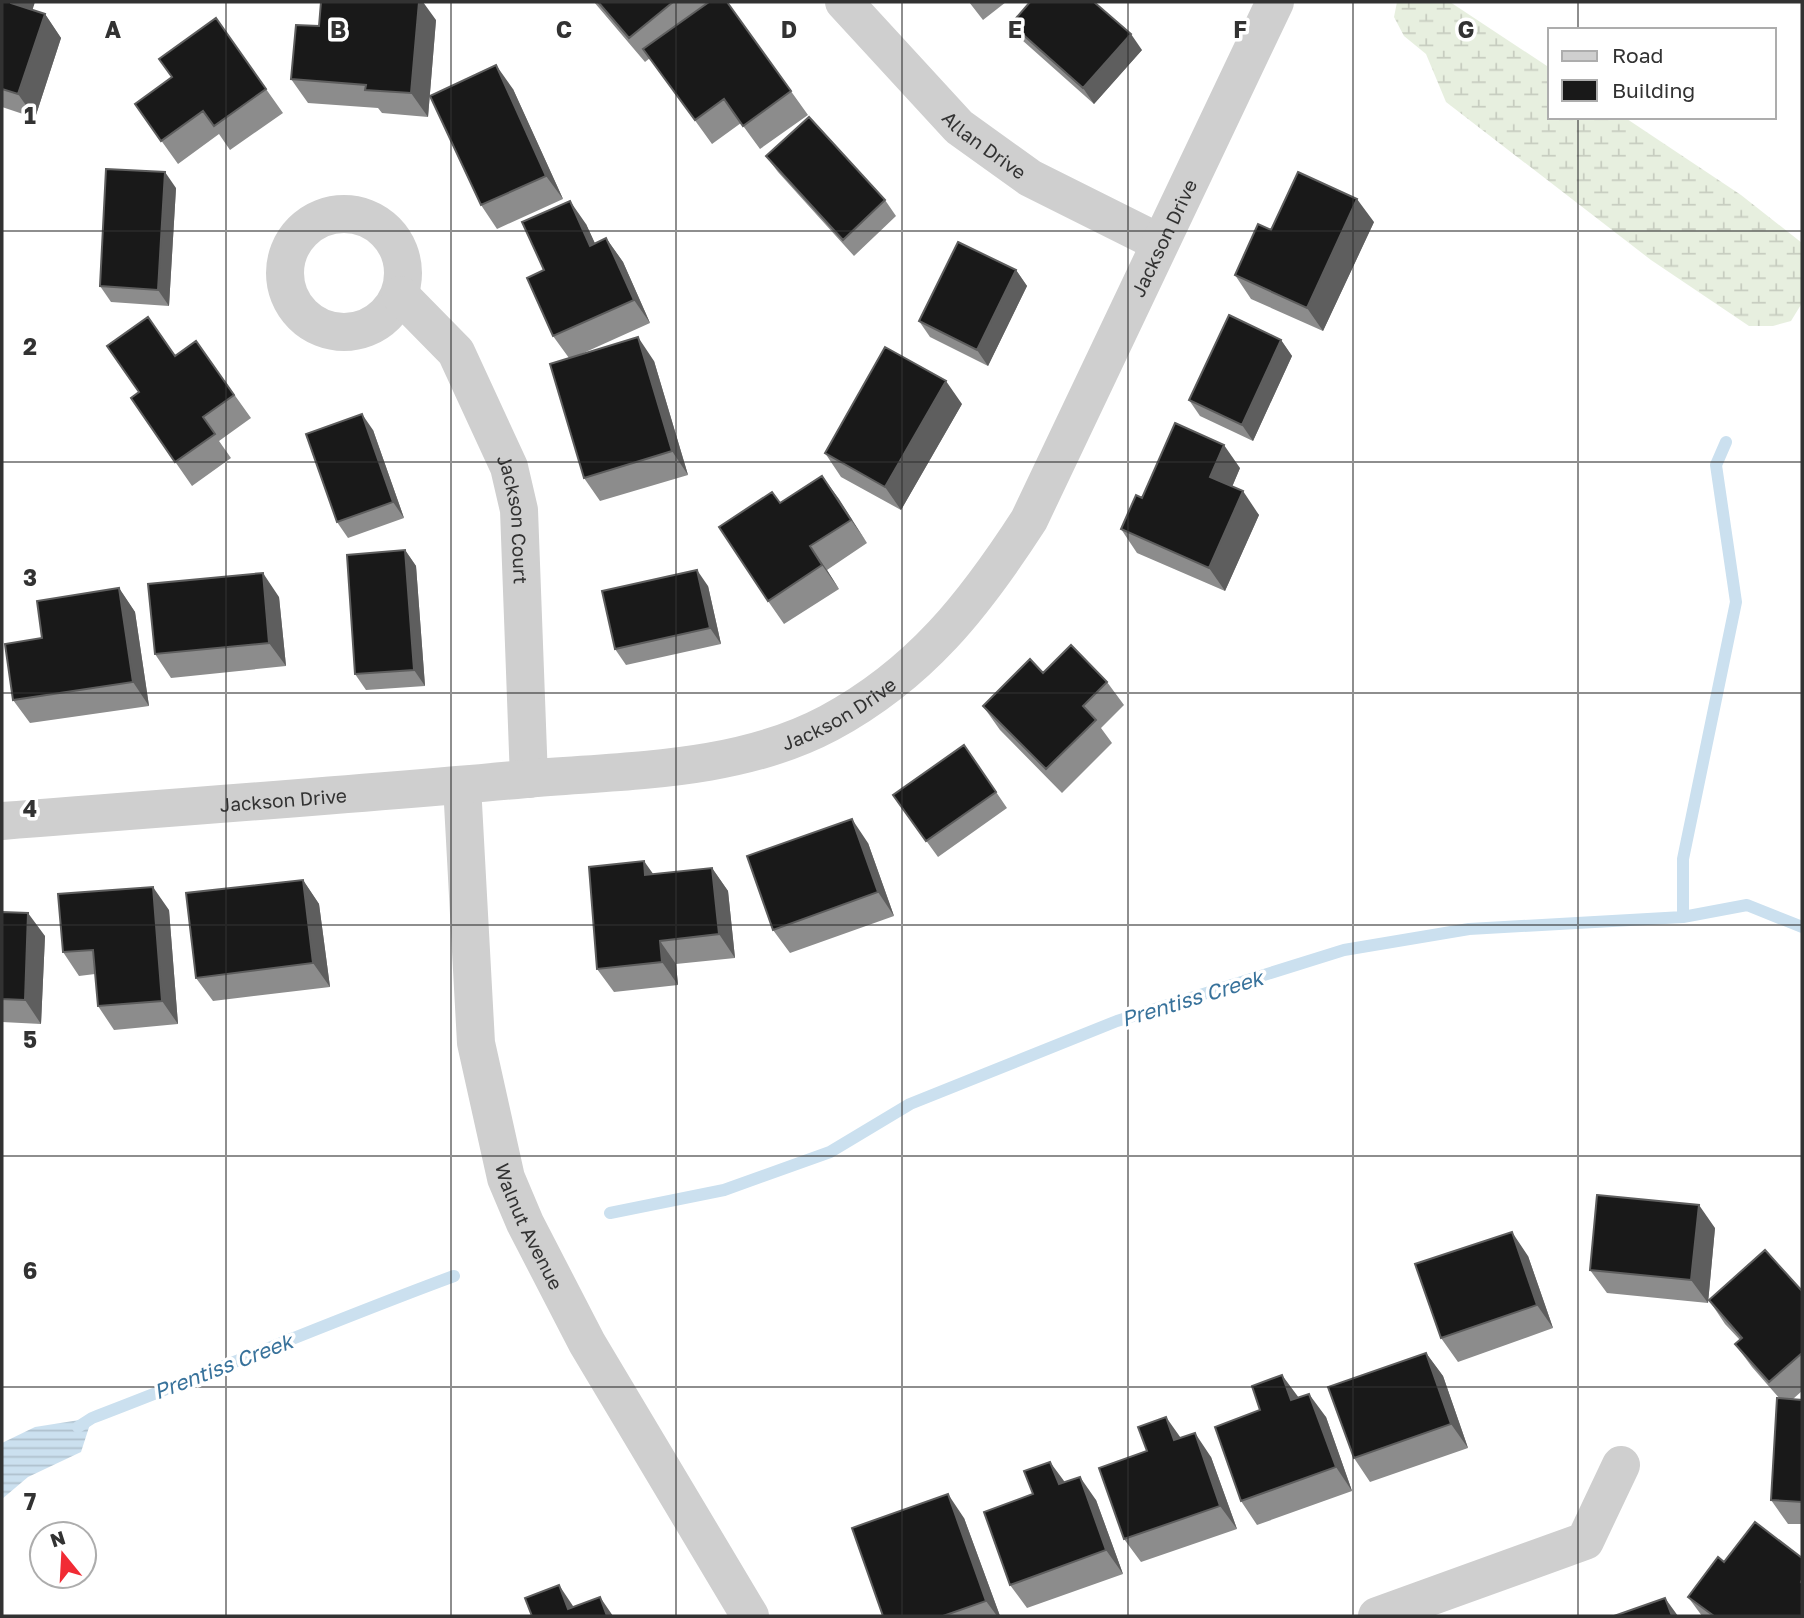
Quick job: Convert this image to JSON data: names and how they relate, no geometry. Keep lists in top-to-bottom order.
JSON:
{
  "streets": {
    "street": [
      "Allan Drive",
      "Jackson Drive",
      "Jackson Court",
      "Walnut Avenue"
    ]
  },
  "crossings": [
    ["Allan Drive", "Jackson Drive"],
    ["Jackson Drive", "Jackson Court"],
    ["Jackson Drive", "Walnut Avenue"]
  ],
  "water": ["Prentiss Creek"],
  "legend": ["Road", "Building"],
  "north": "top",
  "grid": {
    "columns": [
      "A",
      "B",
      "C",
      "D",
      "E",
      "F",
      "G"
    ],
    "rows": [
      "1",
      "2",
      "3",
      "4",
      "5",
      "6",
      "7"
    ]
  }
}
